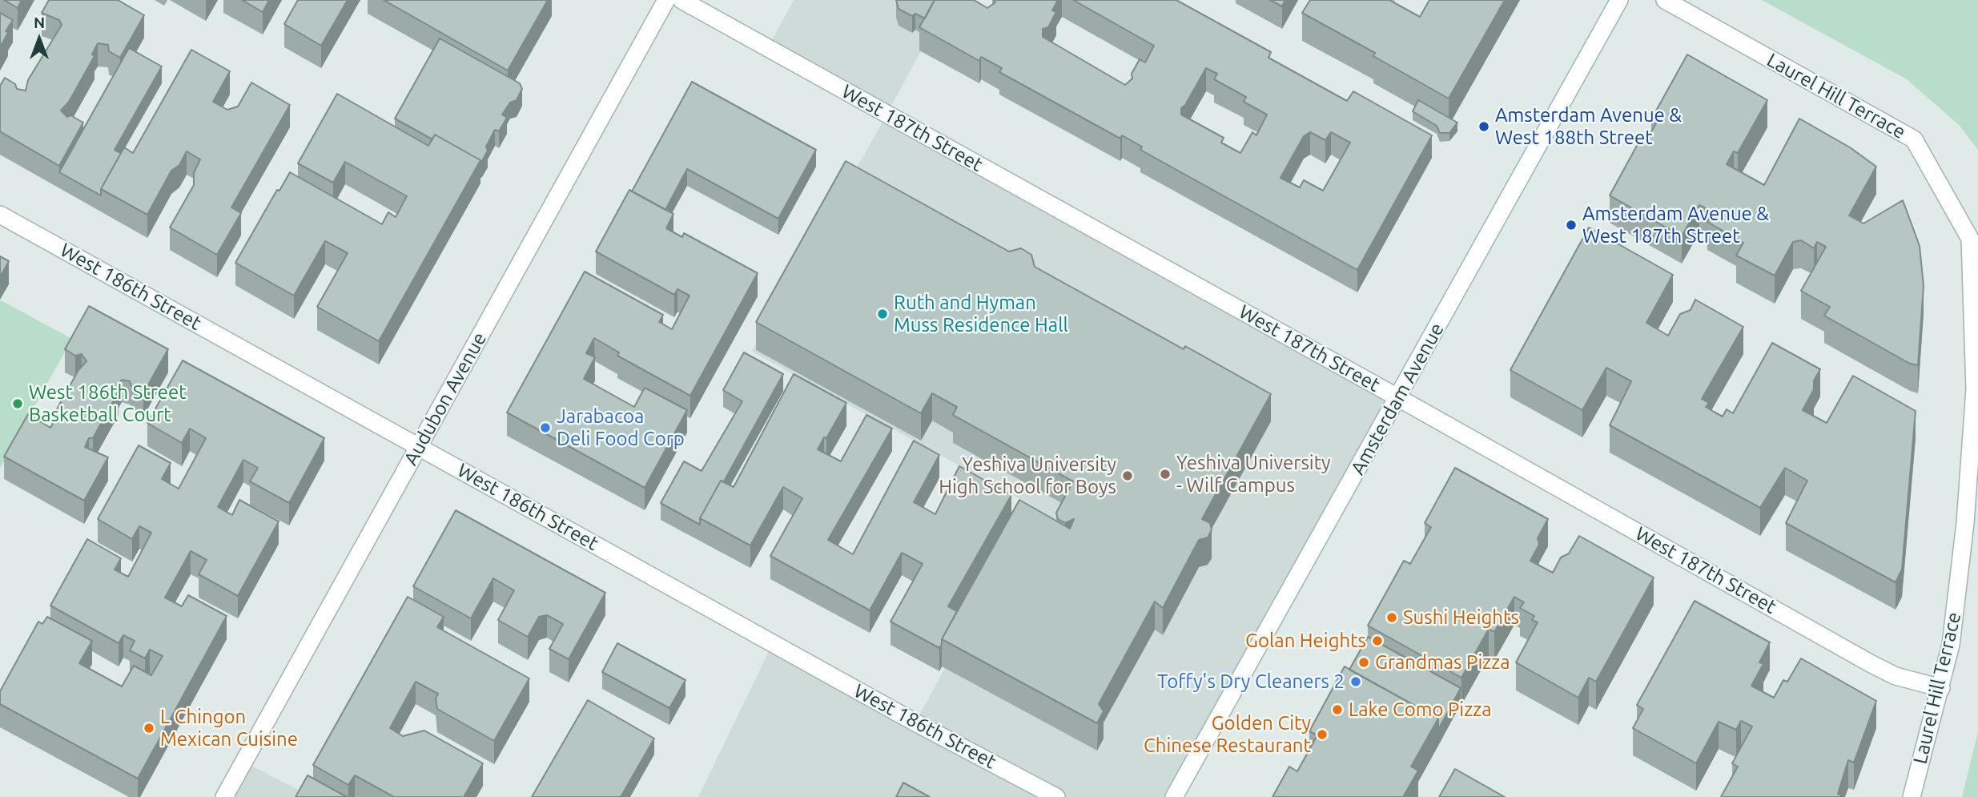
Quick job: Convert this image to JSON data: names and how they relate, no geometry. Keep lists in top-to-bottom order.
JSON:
{
  "streets": {
    "street": [
      "Laurel Hill Terrace",
      "West 187th Street",
      "West 186th Street",
      "Audubon Avenue",
      "Amsterdam Avenue"
    ]
  },
  "crossings": [
    ["Laurel Hill Terrace", "West 187th Street"],
    ["West 187th Street", "Amsterdam Avenue"],
    ["West 186th Street", "Audubon Avenue"]
  ],
  "places": [
    "Amsterdam Avenue & West 188th Street",
    "Amsterdam Avenue & West 187th Street",
    "Ruth and Hyman Muss Residence Hall",
    "West 186th Street Basketball Court",
    "Jarabacoa Deli Food Corp",
    "Yeshiva University - Wilf Campus",
    "Yeshiva University High School for Boys",
    "Sushi Heights",
    "Golan Heights",
    "Grandmas Pizza",
    "Toffy's Dry Cleaners 2",
    "Lake Como Pizza",
    "L Chingon Mexican Cuisine",
    "Golden City Chinese Restaurant"
  ],
  "north": "top"
}
